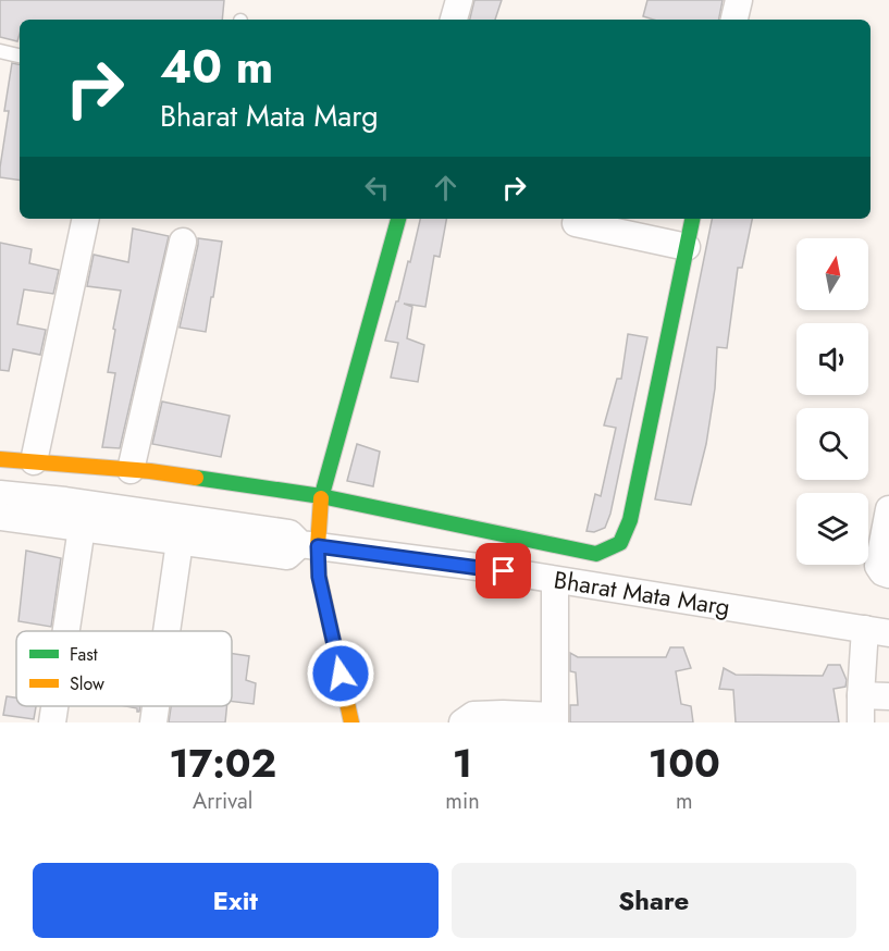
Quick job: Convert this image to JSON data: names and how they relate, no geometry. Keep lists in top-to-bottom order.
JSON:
{
  "streets": {
    "street": ["Bharat Mata Marg"]
  },
  "legend": ["Fast", "Slow"],
  "north": "top",
  "page": {
    "turn": ["40 m", "Bharat Mata Marg"],
    "eta": [
      "17:02",
      "Arrival",
      "1",
      "min",
      "100",
      "m"
    ],
    "buttons": ["Exit", "Share"]
  }
}
